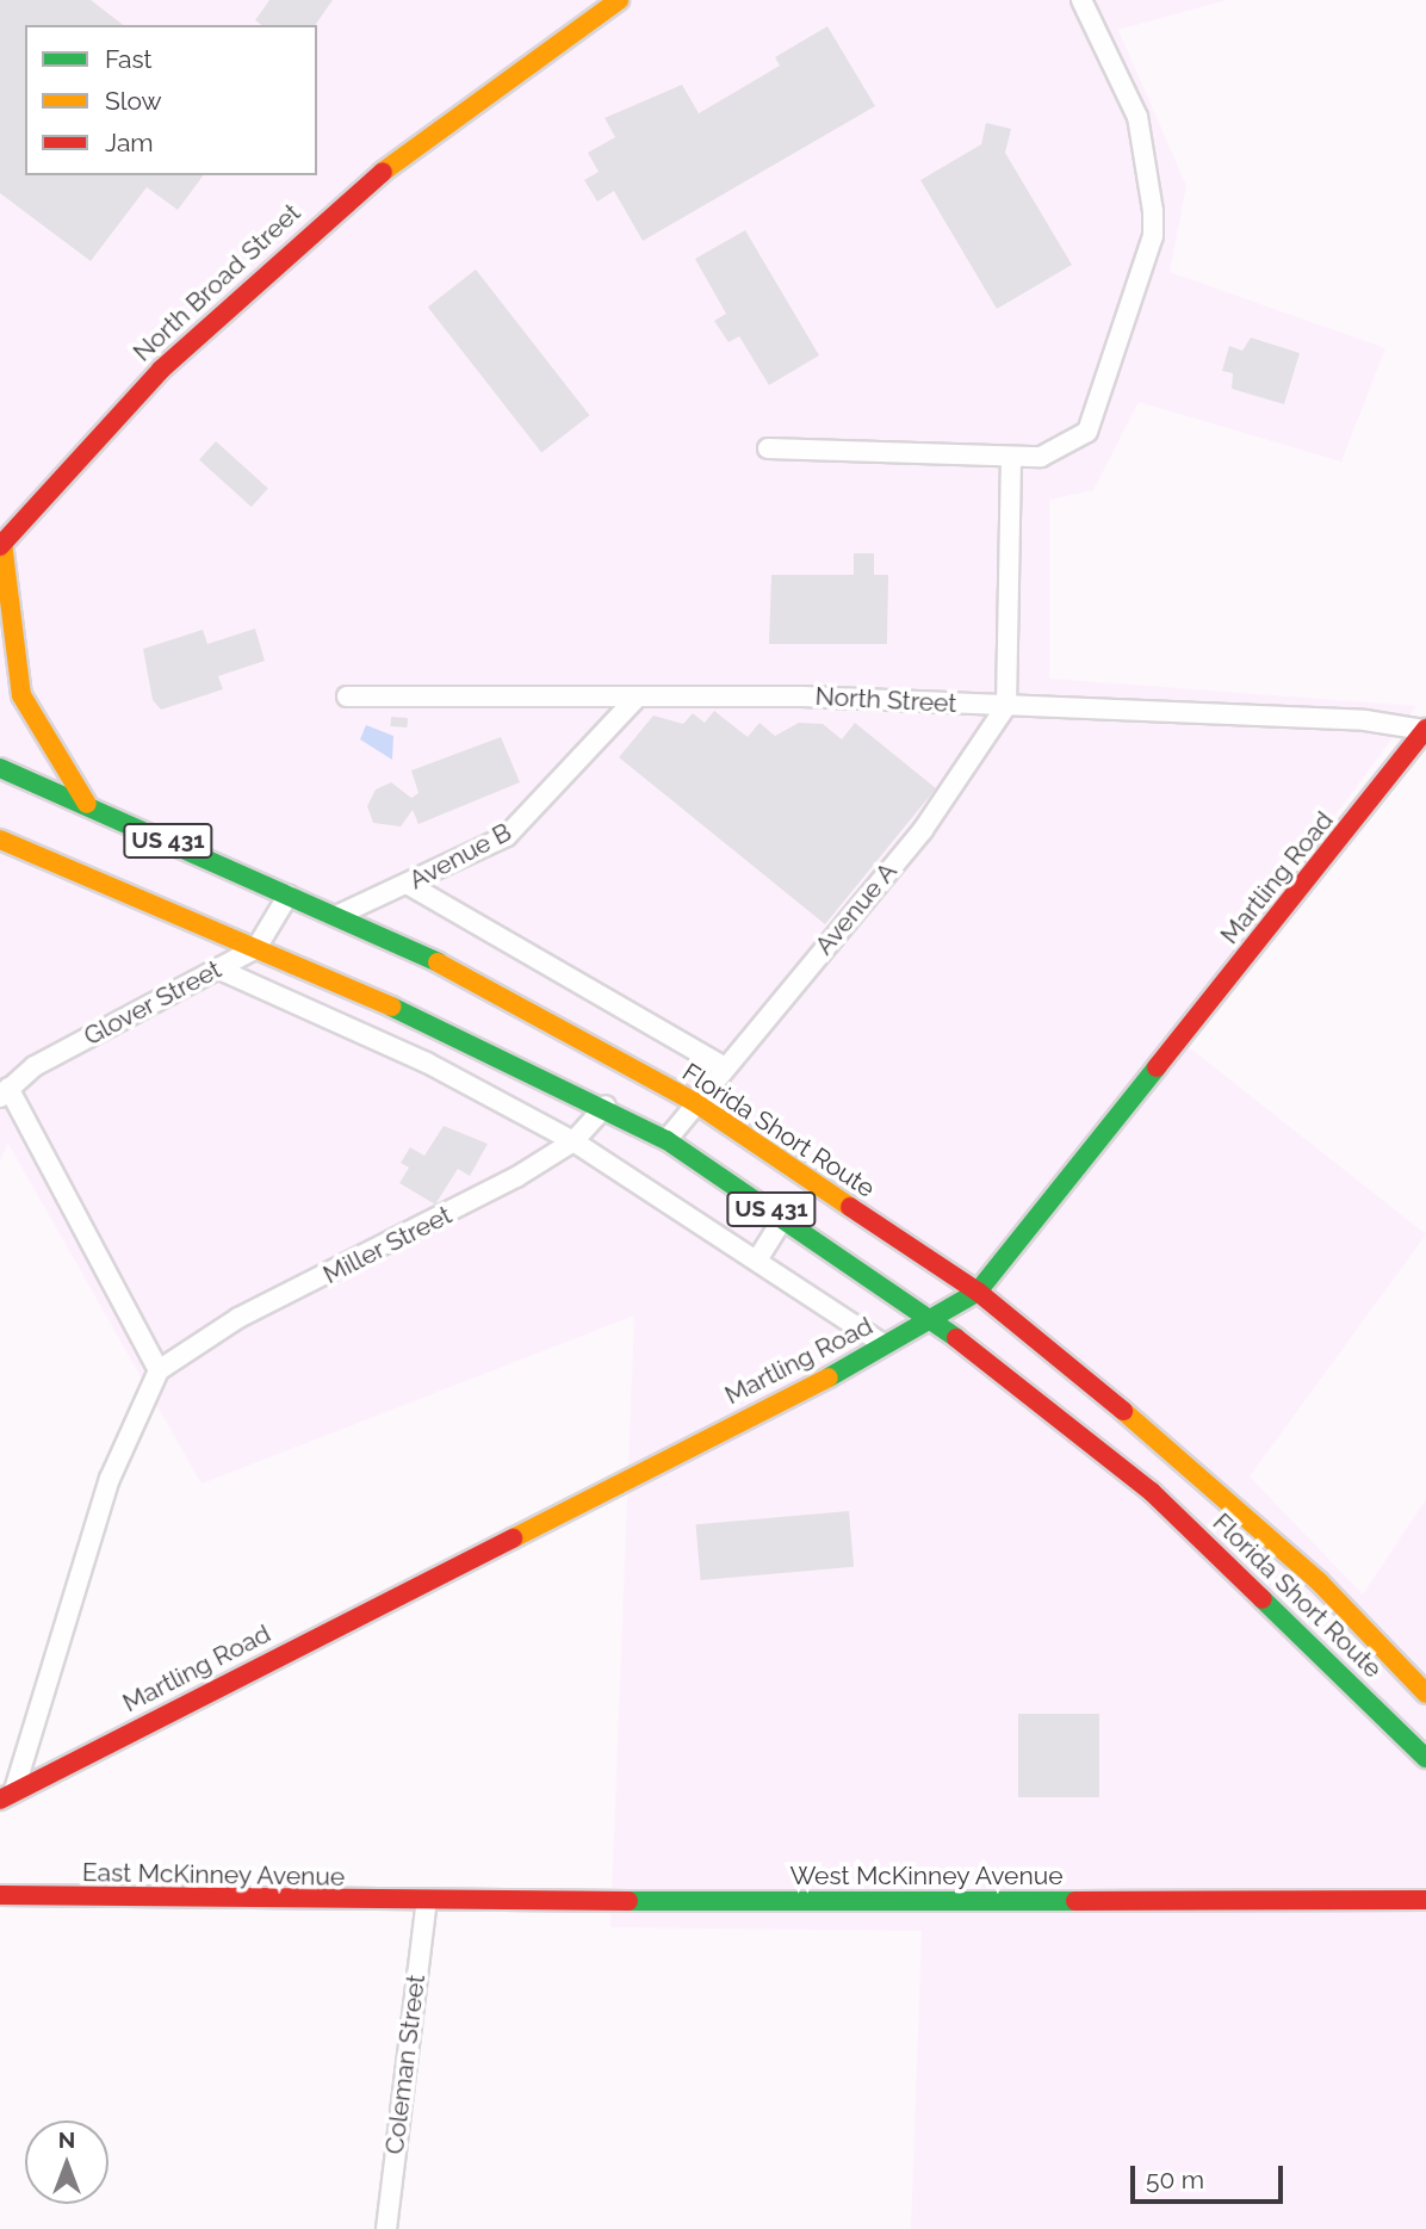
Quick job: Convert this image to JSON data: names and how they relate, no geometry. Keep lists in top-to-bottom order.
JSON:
{
  "streets": {
    "main road": [
      "North Broad Street",
      "US 431",
      "Martling Road",
      "Florida Short Route",
      "East McKinney Avenue",
      "West McKinney Avenue"
    ],
    "street": [
      "North Street",
      "Avenue B",
      "Avenue A",
      "Glover Street",
      "Miller Street",
      "Coleman Street"
    ]
  },
  "crossings": [
    ["North Street", "Avenue B"],
    ["North Street", "Martling Road"],
    ["North Street", "Avenue A"],
    ["Avenue B", "Florida Short Route"],
    ["Martling Road", "Florida Short Route"],
    ["Avenue A", "Florida Short Route"],
    ["Glover Street", "Florida Short Route"],
    ["Florida Short Route", "Miller Street"],
    ["East McKinney Avenue", "West McKinney Avenue"],
    ["East McKinney Avenue", "Coleman Street"],
    ["West McKinney Avenue", "Coleman Street"]
  ],
  "legend": ["Fast", "Slow", "Jam"],
  "scale_bar": "50 m",
  "north": "top"
}
